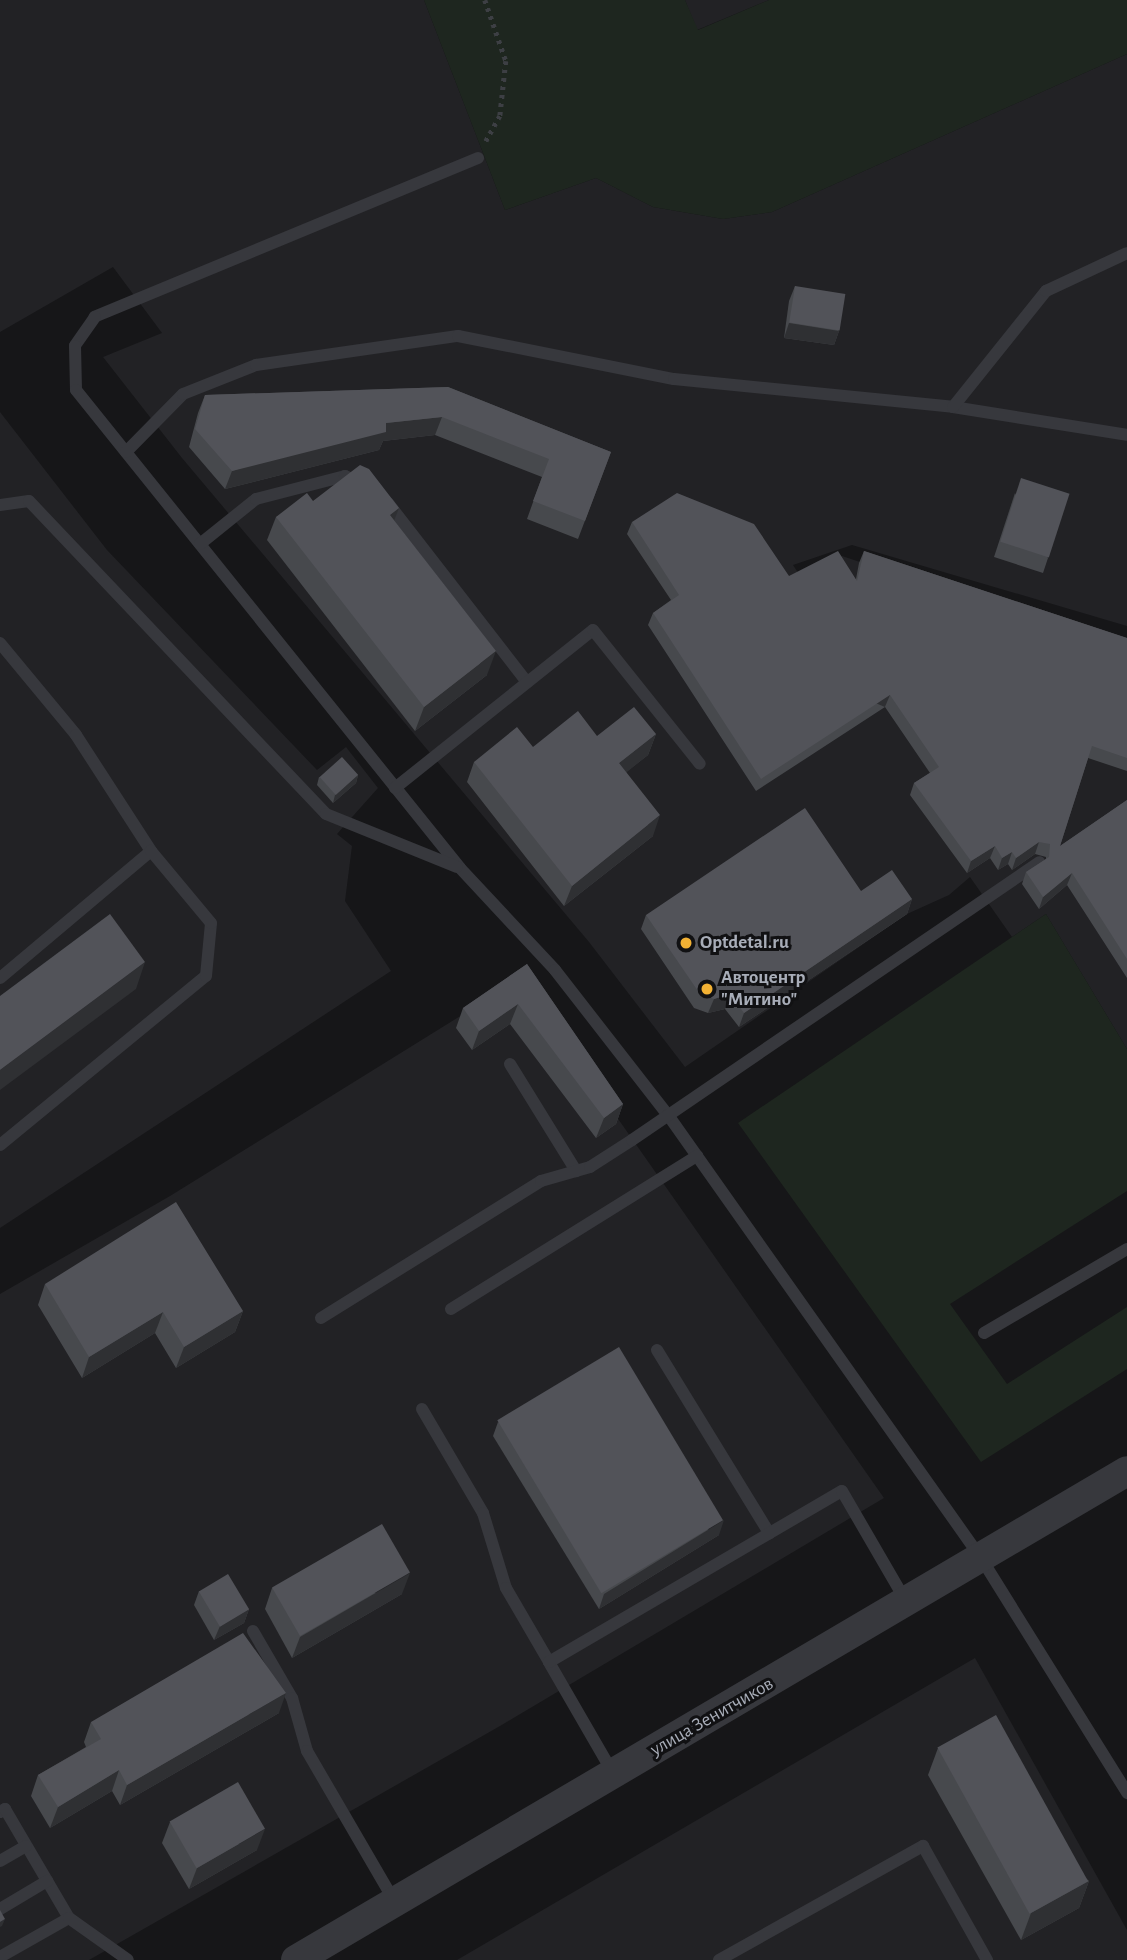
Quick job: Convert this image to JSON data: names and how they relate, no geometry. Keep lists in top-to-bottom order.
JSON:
{
  "streets": {
    "street": ["улица Зенитчиков"]
  },
  "places": ["Optdetal.ru", "Автоцентр \"Митино\""]
}
